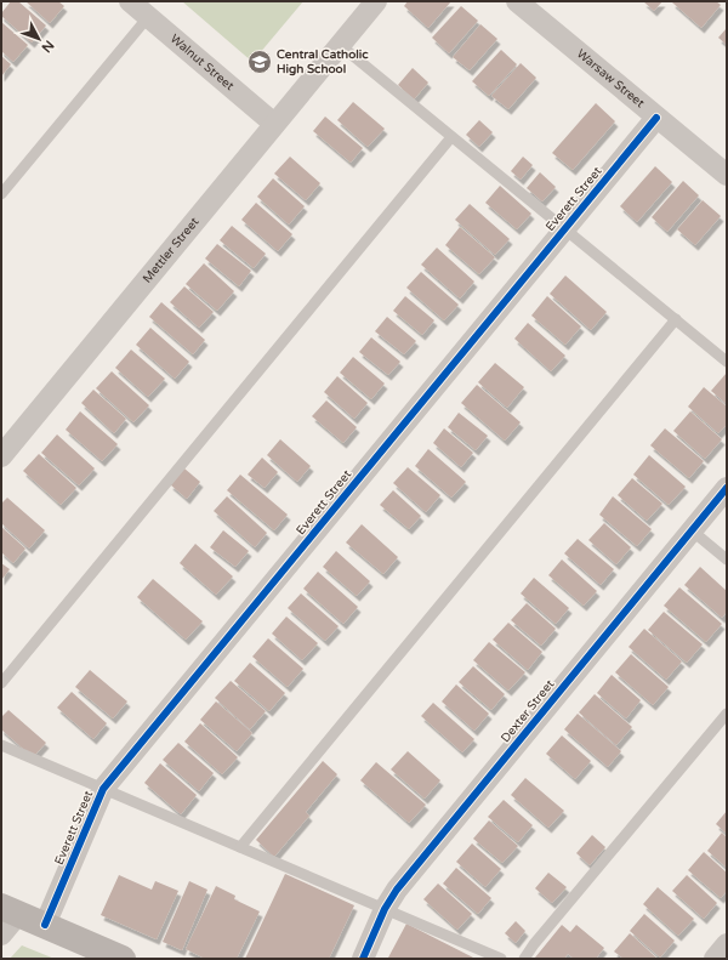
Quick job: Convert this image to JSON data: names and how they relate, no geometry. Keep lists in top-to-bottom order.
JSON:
{
  "streets": {
    "street": [
      "Walnut Street",
      "Warsaw Street",
      "Everett Street",
      "Mettler Street",
      "Dexter Street"
    ]
  },
  "crossings": [
    ["Walnut Street", "Mettler Street"],
    ["Warsaw Street", "Everett Street"]
  ],
  "places": {
    "school or university": ["Central Catholic High School"]
  },
  "north": "bottom right"
}
